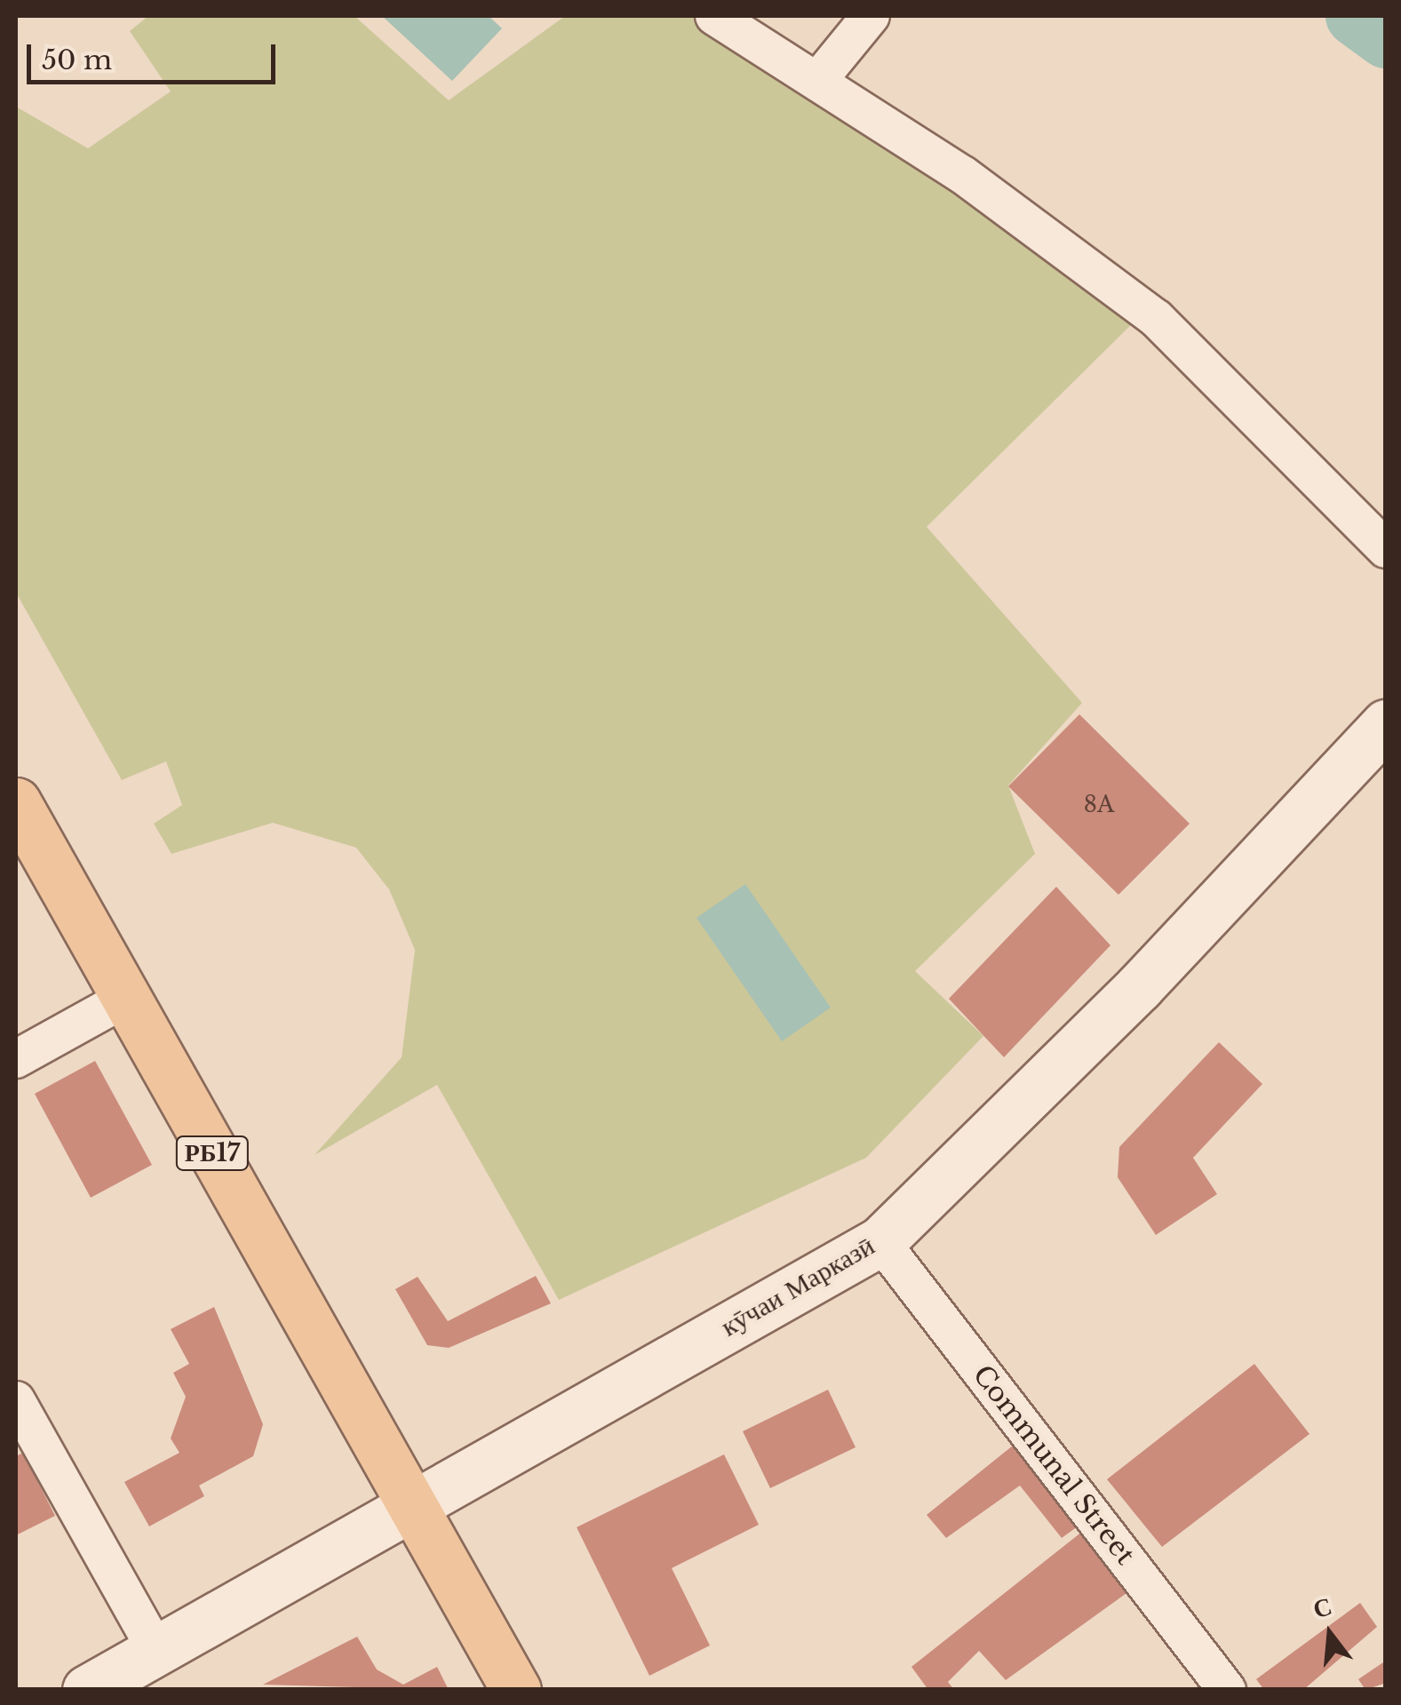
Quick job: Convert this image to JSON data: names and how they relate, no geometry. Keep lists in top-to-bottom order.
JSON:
{
  "streets": {
    "main road": ["РБ17", "кӯчаи Марказӣ"],
    "street": ["Communal Street"]
  },
  "crossings": [
    ["РБ17", "кӯчаи Марказӣ"],
    ["кӯчаи Марказӣ", "Communal Street"]
  ],
  "house_numbers": ["8A"],
  "scale_bar": "50 m",
  "north": "top"
}
